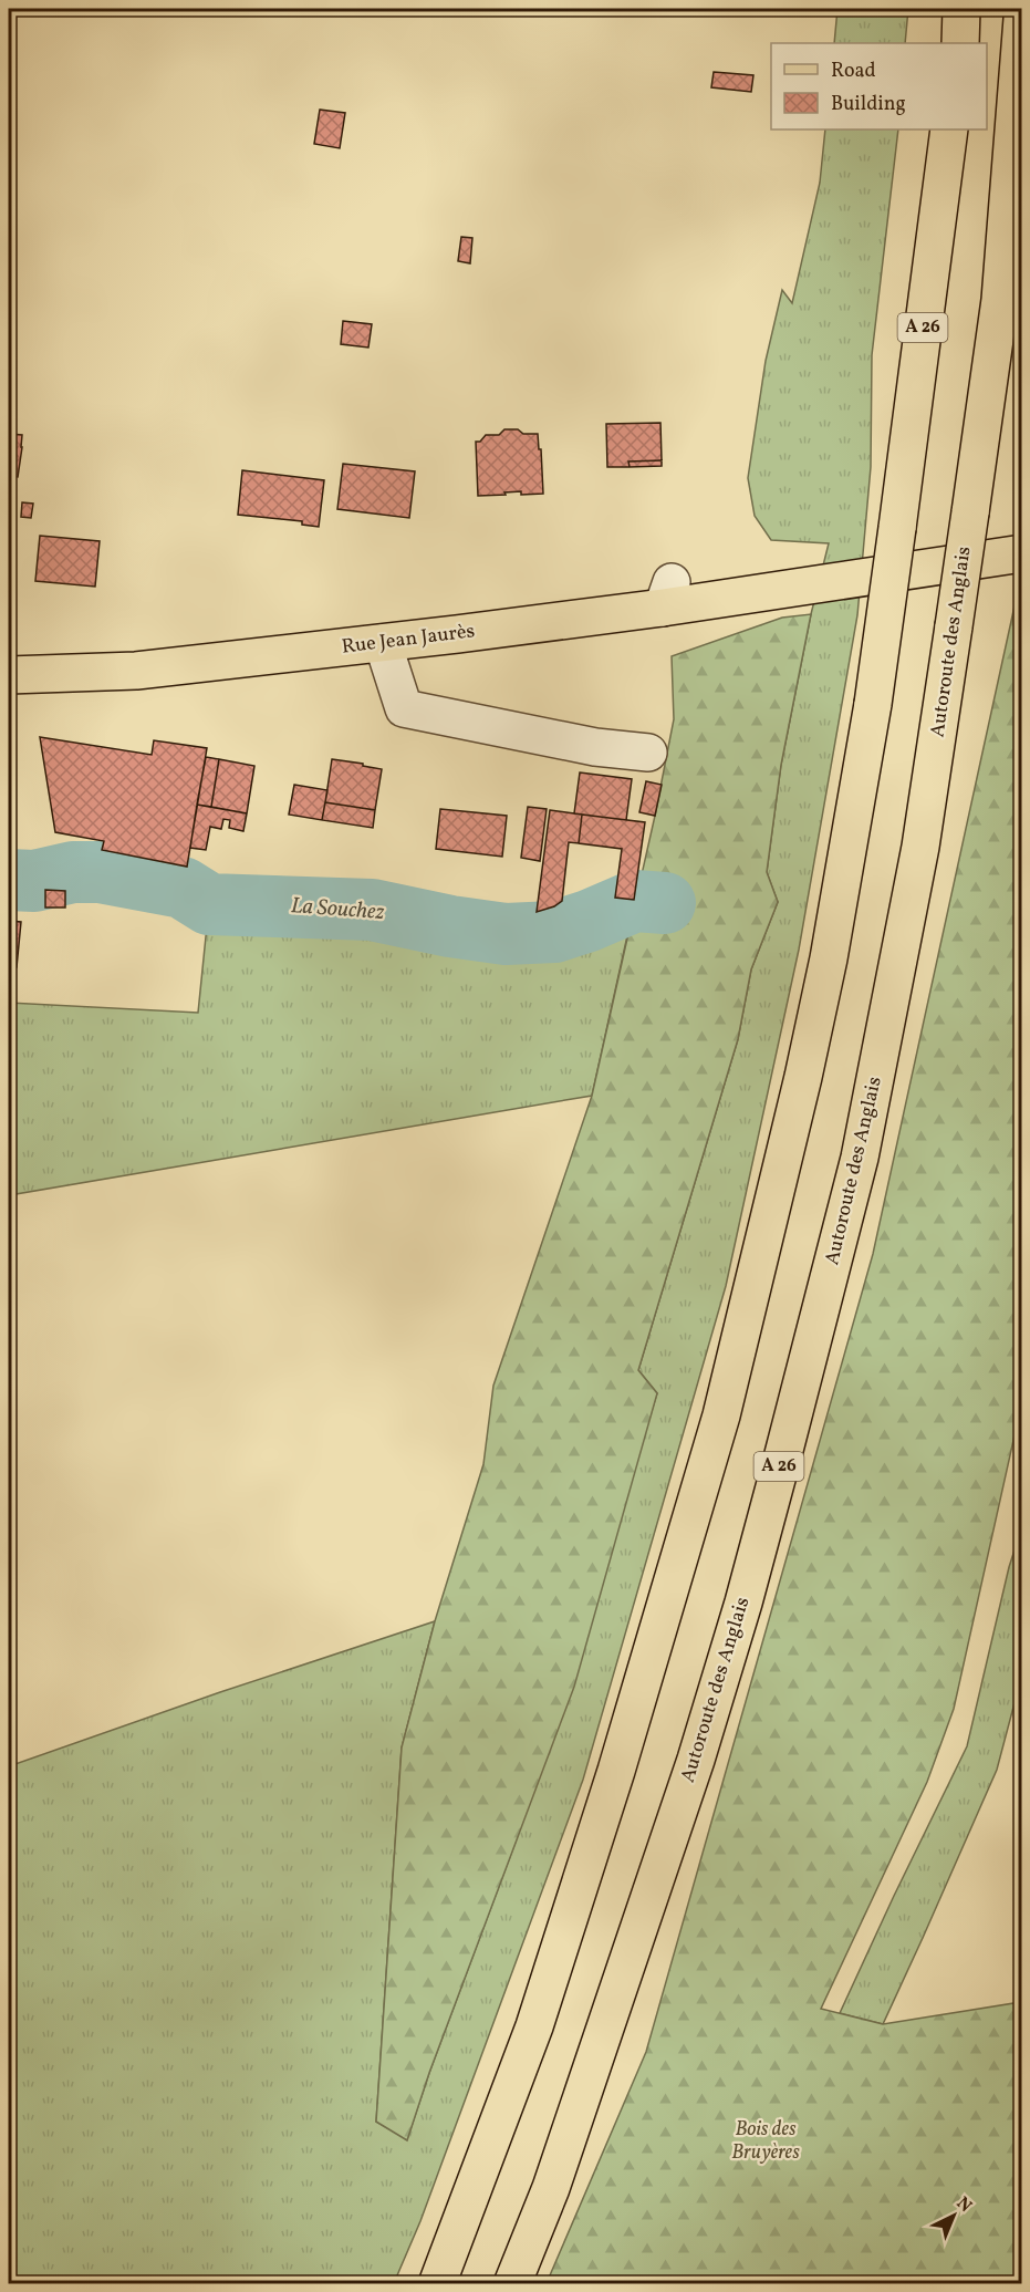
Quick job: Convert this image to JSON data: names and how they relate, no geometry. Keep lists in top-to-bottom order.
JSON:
{
  "streets": {
    "main road": ["A 26", "Rue Jean Jaurès", "Autoroute des Anglais"]
  },
  "water": ["La Souchez"],
  "parks": ["Bois des Bruyères"],
  "legend": ["Road", "Building"],
  "north": "top right"
}
